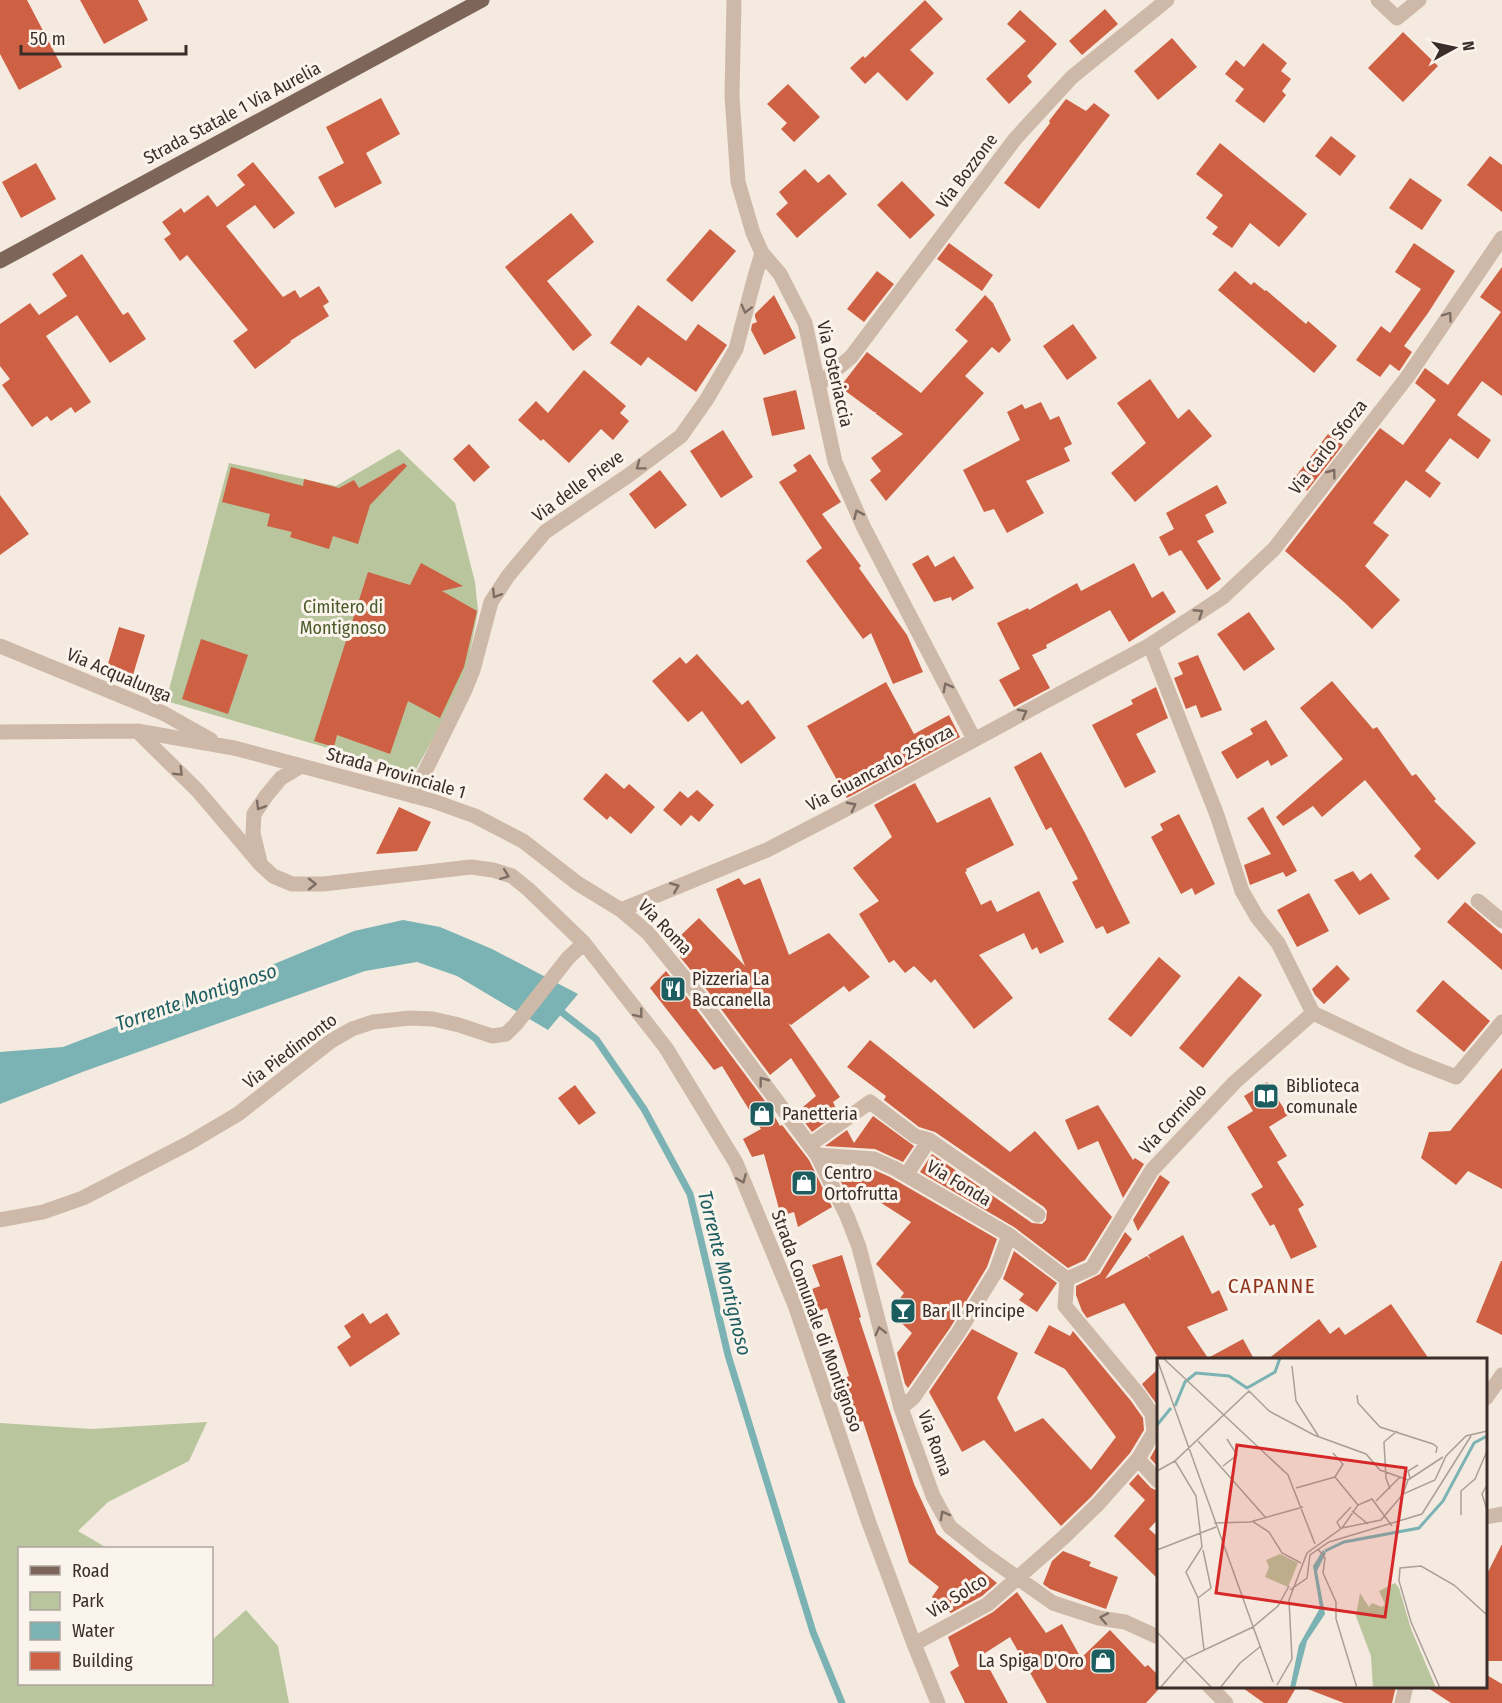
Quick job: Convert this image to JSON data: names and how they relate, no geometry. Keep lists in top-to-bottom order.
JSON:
{
  "streets": {
    "main road": ["Strada Statale 1 Via Aurelia"],
    "street": [
      "Via Bozzone",
      "Via Osteriaccia",
      "Via Carlo Sforza",
      "Via delle Pieve",
      "Via Acqualunga",
      "Via Giuancarlo 2Sforza",
      "Strada Provinciale 1",
      "Via Roma",
      "Via Piedimonto",
      "Via Corniolo",
      "Via Fonda",
      "Strada Comunale di Montignoso",
      "Via Solco"
    ]
  },
  "crossings": [
    ["Via Bozzone", "Via Osteriaccia"],
    ["Via Osteriaccia", "Via delle Pieve"],
    ["Via Osteriaccia", "Via Giuancarlo 2Sforza"],
    ["Via Carlo Sforza", "Via Giuancarlo 2Sforza"],
    ["Via delle Pieve", "Strada Provinciale 1"],
    ["Via Acqualunga", "Strada Provinciale 1"],
    ["Via Giuancarlo 2Sforza", "Strada Provinciale 1"],
    ["Via Giuancarlo 2Sforza", "Via Roma"],
    ["Strada Provinciale 1", "Via Roma"],
    ["Strada Provinciale 1", "Strada Comunale di Montignoso"],
    ["Via Roma", "Via Fonda"],
    ["Via Roma", "Via Solco"],
    ["Via Piedimonto", "Strada Comunale di Montignoso"],
    ["Via Corniolo", "Via Fonda"],
    ["Strada Comunale di Montignoso", "Via Solco"]
  ],
  "one_way": [
    "Via Osteriaccia",
    "Via Carlo Sforza",
    "Via delle Pieve",
    "Via Giuancarlo 2Sforza",
    "Via Roma",
    "Strada Comunale di Montignoso"
  ],
  "districts": ["CAPANNE"],
  "water": ["Torrente Montignoso"],
  "parks": ["Cimitero di Montignoso"],
  "places": {
    "restaurant": ["Pizzeria La Baccanella"],
    "library": ["Biblioteca comunale"],
    "shop": ["Panetteria", "Centro Ortofrutta", "La Spiga D'Oro"],
    "bar": ["Bar Il Principe"]
  },
  "legend": [
    "Road",
    "Park",
    "Water",
    "Building"
  ],
  "scale_bar": "50 m",
  "north": "right"
}
